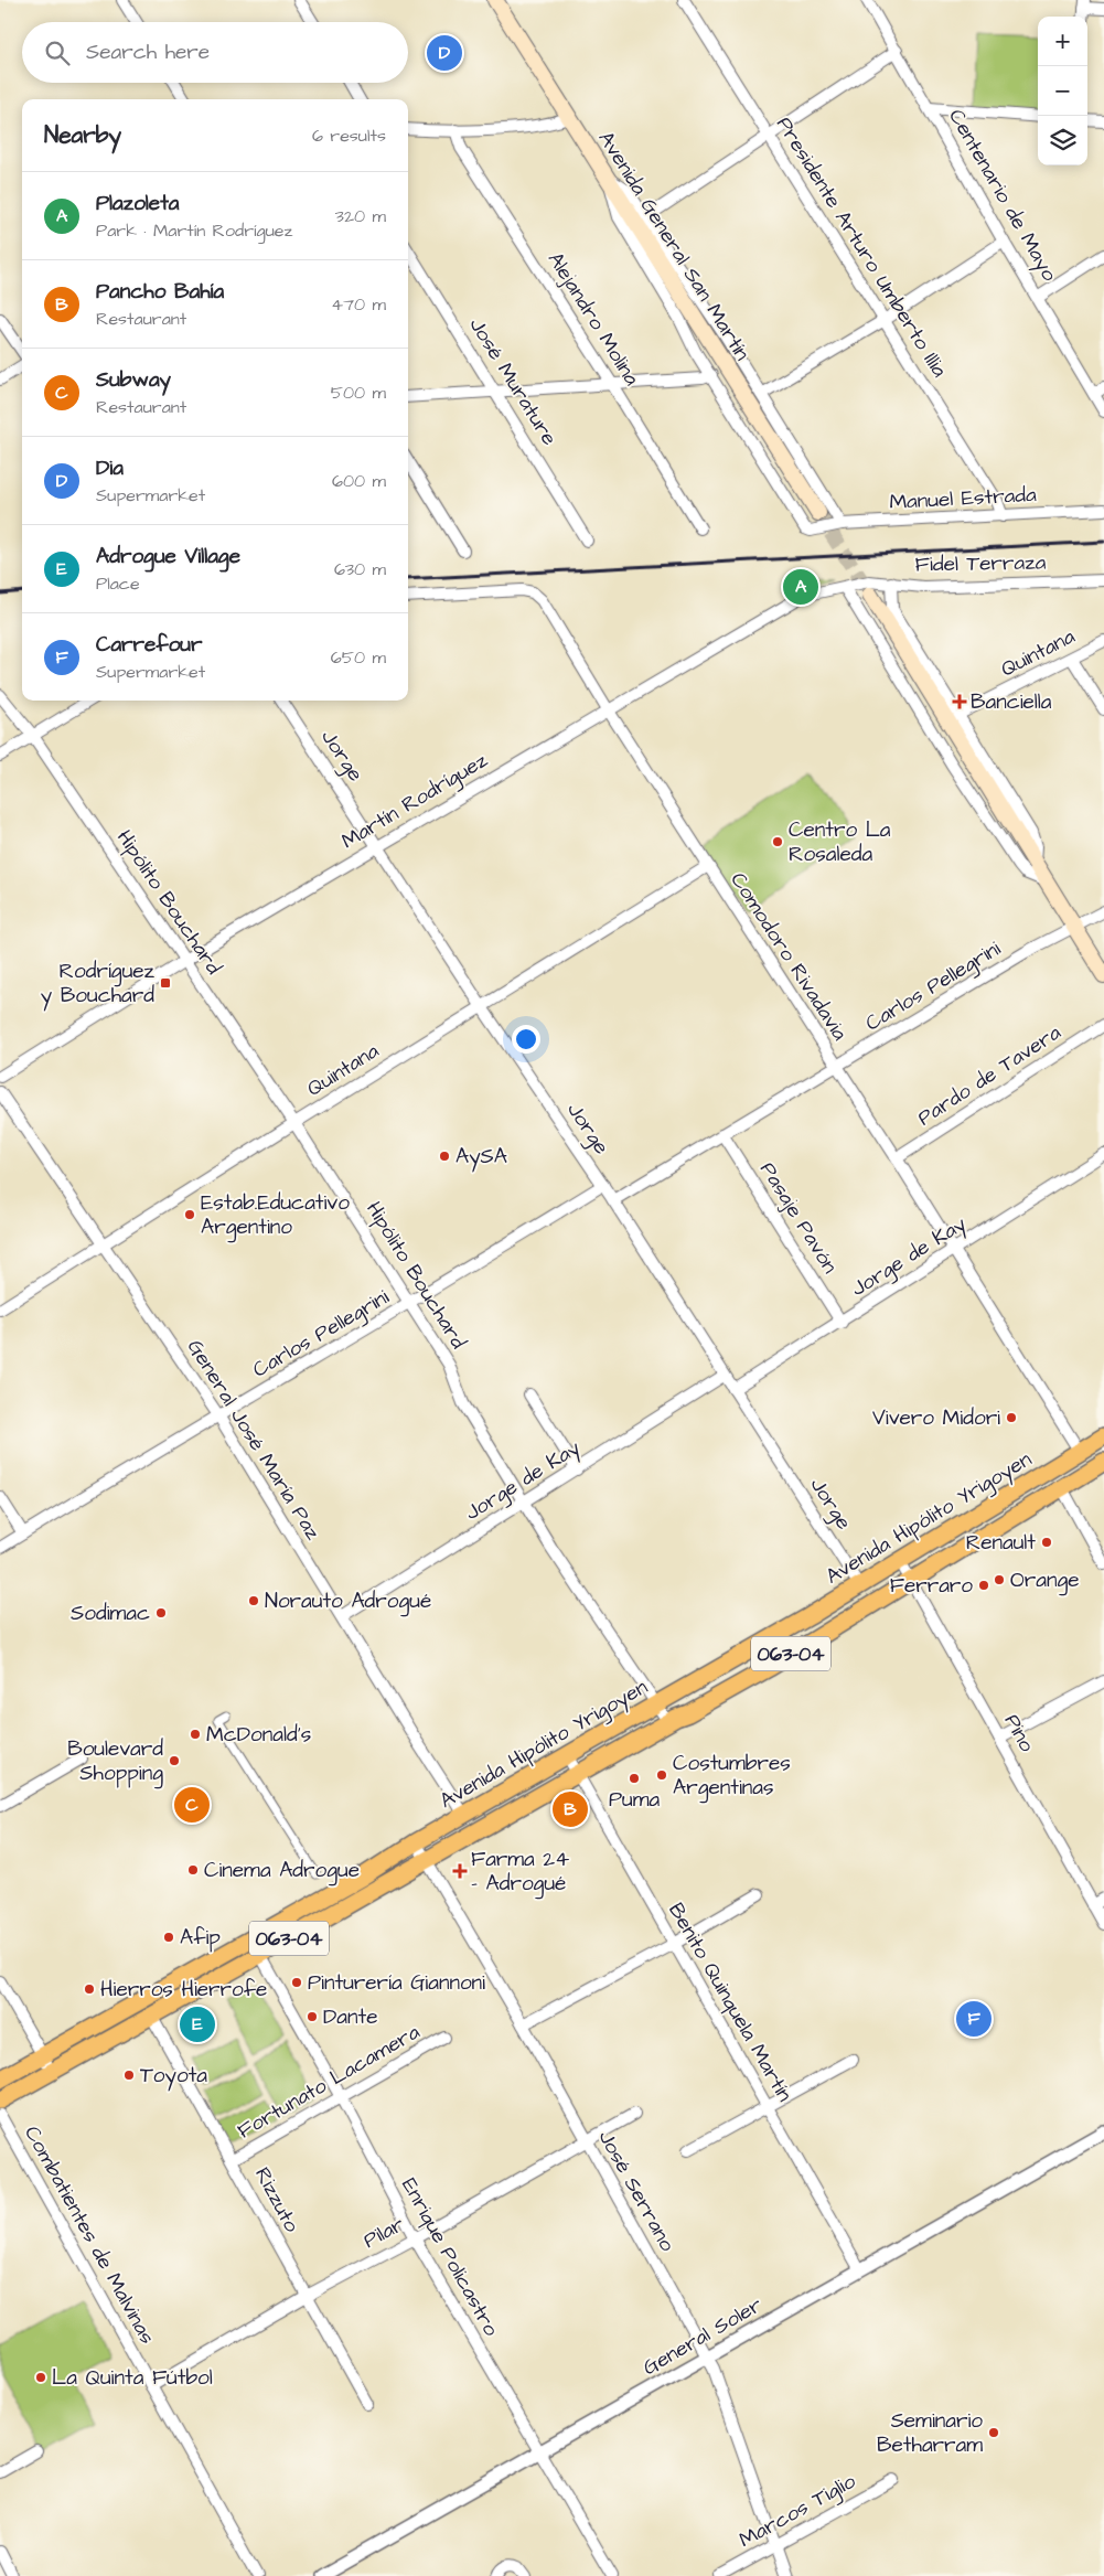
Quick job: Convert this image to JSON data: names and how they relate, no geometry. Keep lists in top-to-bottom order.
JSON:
{
  "streets": {
    "main road": ["Avenida General San Martín", "Avenida Hipólito Yrigoyen", "063-04"],
    "street": [
      "Centenario de Mayo",
      "Presidente Arturo Umberto Illia",
      "Alejandro Molina",
      "José Murature",
      "Manuel Estrada",
      "Fidel Terraza",
      "Quintana",
      "Jorge",
      "Martín Rodríguez",
      "Hipólito Bouchard",
      "Comodoro Rivadavia",
      "Carlos Pellegrini",
      "Pardo de Tavera",
      "Pasaje Pavón",
      "Jorge de Kay",
      "General José María Paz",
      "Pino",
      "Benito Quinquela Martín",
      "Fortunato Lacamera",
      "José Serrano",
      "Rizzuto",
      "Pilar",
      "Combatientes de Malvinas",
      "Enrique Policastro",
      "General Soler",
      "Marcos Tiglio"
    ]
  },
  "crossings": [
    ["Avenida General San Martín", "Manuel Estrada"],
    ["Presidente Arturo Umberto Illia", "Manuel Estrada"],
    ["Fidel Terraza", "Martín Rodríguez"],
    ["Quintana", "Jorge"],
    ["Quintana", "Hipólito Bouchard"],
    ["Quintana", "Comodoro Rivadavia"],
    ["Quintana", "General José María Paz"],
    ["Jorge", "Martín Rodríguez"],
    ["Jorge", "Carlos Pellegrini"],
    ["Jorge", "Jorge de Kay"],
    ["Jorge", "Avenida Hipólito Yrigoyen"],
    ["Martín Rodríguez", "Hipólito Bouchard"],
    ["Martín Rodríguez", "Comodoro Rivadavia"],
    ["Hipólito Bouchard", "Carlos Pellegrini"],
    ["Hipólito Bouchard", "Jorge de Kay"],
    ["Hipólito Bouchard", "Avenida Hipólito Yrigoyen"],
    ["Comodoro Rivadavia", "Carlos Pellegrini"],
    ["Comodoro Rivadavia", "Pardo de Tavera"],
    ["Comodoro Rivadavia", "Jorge de Kay"],
    ["Comodoro Rivadavia", "Avenida Hipólito Yrigoyen"],
    ["Carlos Pellegrini", "Pasaje Pavón"],
    ["Carlos Pellegrini", "General José María Paz"],
    ["Pasaje Pavón", "Jorge de Kay"],
    ["Jorge de Kay", "General José María Paz"],
    ["General José María Paz", "Avenida Hipólito Yrigoyen"],
    ["Avenida Hipólito Yrigoyen", "Pino"],
    ["Avenida Hipólito Yrigoyen", "Benito Quinquela Martín"],
    ["Avenida Hipólito Yrigoyen", "José Serrano"],
    ["Avenida Hipólito Yrigoyen", "Rizzuto"],
    ["Avenida Hipólito Yrigoyen", "Enrique Policastro"],
    ["Benito Quinquela Martín", "General Soler"],
    ["Fortunato Lacamera", "Rizzuto"],
    ["Fortunato Lacamera", "Enrique Policastro"],
    ["José Serrano", "Pilar"],
    ["José Serrano", "General Soler"],
    ["José Serrano", "Marcos Tiglio"],
    ["Rizzuto", "Pilar"],
    ["Pilar", "Combatientes de Malvinas"],
    ["Pilar", "Enrique Policastro"],
    ["Enrique Policastro", "General Soler"]
  ],
  "places": {
    "health": ["Banciella", "Farma 24 - Adrogué"],
    "other": [
      "Centro La Rosaleda",
      "AySA",
      "Estab.Educativo Argentino",
      "Vivero Midori",
      "Renault",
      "Orange",
      "Ferraro",
      "Norauto Adrogué",
      "Sodimac",
      "McDonald's",
      "Boulevard Shopping",
      "Costumbres Argentinas",
      "Puma",
      "Cinema Adrogue",
      "Afip",
      "Pinturería Giannoni",
      "Hierros Hierrofe",
      "Dante",
      "Toyota",
      "La Quinta Fútbol",
      "Seminario Betharram"
    ],
    "transit": ["Rodríguez y Bouchard"]
  },
  "page": {
    "map_buttons": ["+", "−"],
    "search": "Search here",
    "pins": [
      "D",
      "A",
      "C",
      "B",
      "F",
      "E"
    ],
    "heading": ["Nearby", "6 results"],
    "list": [
      {
        "mark": "A",
        "name": "Plazoleta",
        "note": "Park · Martín Rodríguez",
        "value": "320 m"
      },
      {
        "mark": "B",
        "name": "Pancho Bahía",
        "note": "Restaurant",
        "value": "470 m"
      },
      {
        "mark": "C",
        "name": "Subway",
        "note": "Restaurant",
        "value": "500 m"
      },
      {
        "mark": "D",
        "name": "Dia",
        "note": "Supermarket",
        "value": "600 m"
      },
      {
        "mark": "E",
        "name": "Adrogue Village",
        "note": "Place",
        "value": "630 m"
      },
      {
        "mark": "F",
        "name": "Carrefour",
        "note": "Supermarket",
        "value": "650 m"
      }
    ]
  }
}
